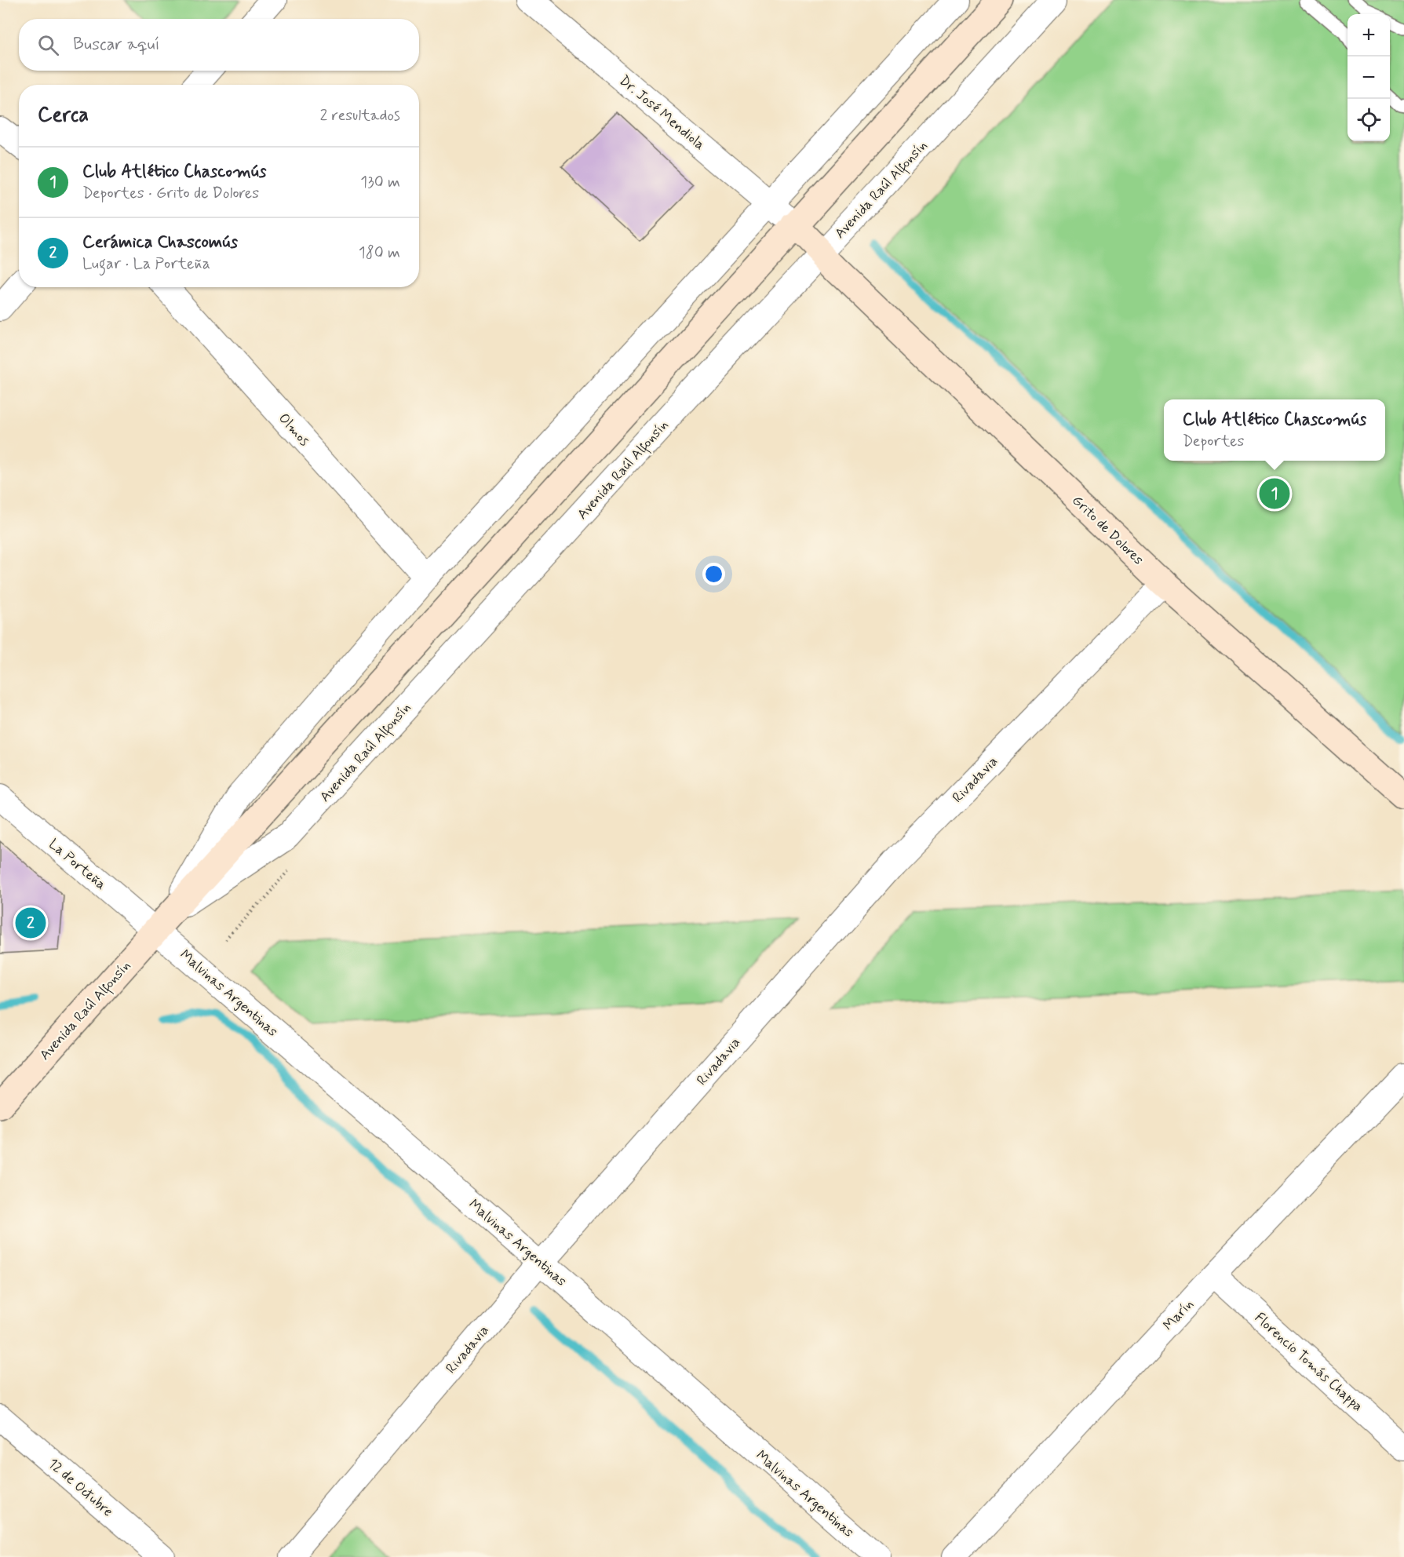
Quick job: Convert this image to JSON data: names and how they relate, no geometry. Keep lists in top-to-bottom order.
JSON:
{
  "streets": {
    "main road": ["Avenida Raúl Alfonsín", "Grito de Dolores"],
    "street": [
      "Dr. José Mendiola",
      "Olmos",
      "Rivadavia",
      "La Porteña",
      "Malvinas Argentinas",
      "Marín",
      "Florencio Tomás Chappa",
      "12 de Octubre"
    ]
  },
  "crossings": [
    ["Dr. José Mendiola", "Avenida Raúl Alfonsín"],
    ["Dr. José Mendiola", "Grito de Dolores"],
    ["Avenida Raúl Alfonsín", "Olmos"],
    ["Avenida Raúl Alfonsín", "Grito de Dolores"],
    ["Avenida Raúl Alfonsín", "La Porteña"],
    ["Avenida Raúl Alfonsín", "Malvinas Argentinas"],
    ["Grito de Dolores", "Rivadavia"],
    ["Rivadavia", "Malvinas Argentinas"],
    ["La Porteña", "Malvinas Argentinas"],
    ["Marín", "Florencio Tomás Chappa"]
  ],
  "page": {
    "map_buttons": ["+", "−"],
    "search": "Buscar aquí",
    "heading": ["Cerca", "2 resultados"],
    "list": [
      {
        "mark": "1",
        "name": "Club Atlético Chascomús",
        "note": "Deportes · Grito de Dolores",
        "value": "130 m"
      },
      {
        "mark": "2",
        "name": "Cerámica Chascomús",
        "note": "Lugar · La Porteña",
        "value": "180 m"
      }
    ],
    "popup": ["Club Atlético Chascomús", "Deportes"],
    "pins": ["1", "2"]
  }
}
